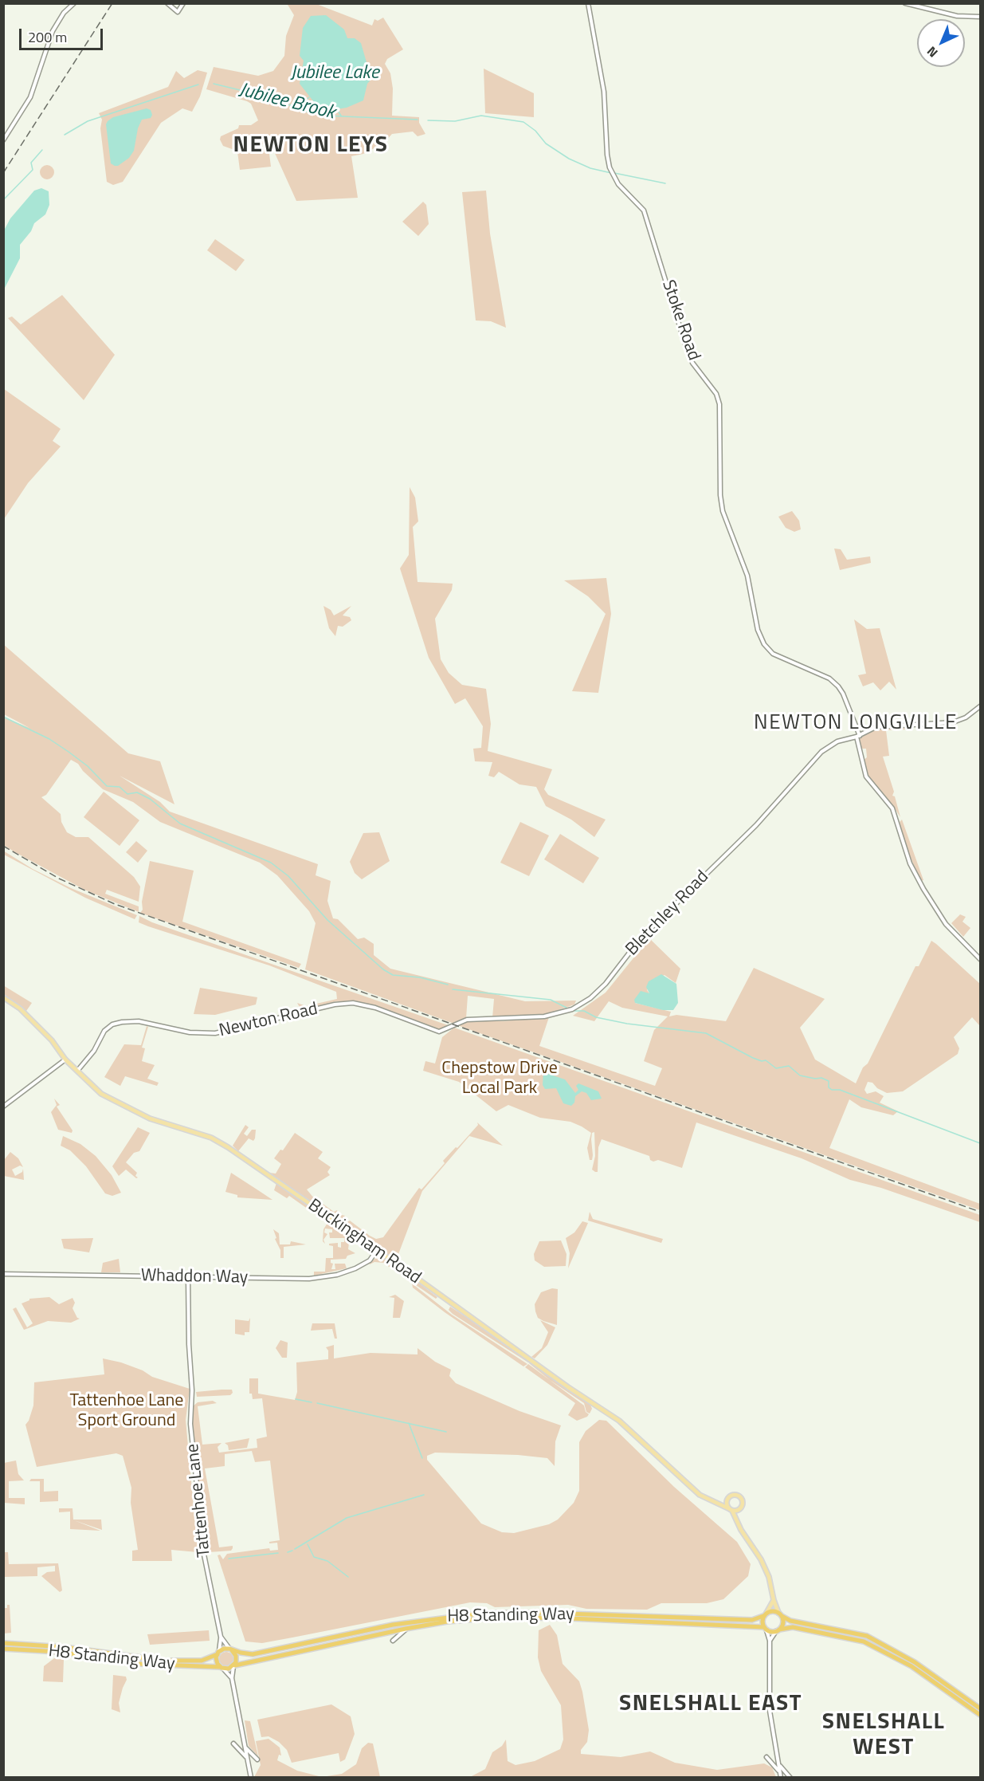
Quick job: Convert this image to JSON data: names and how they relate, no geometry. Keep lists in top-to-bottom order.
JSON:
{
  "streets": {
    "highway": ["H8 Standing Way"],
    "main road": ["Buckingham Road"],
    "street": [
      "Stoke Road",
      "Bletchley Road",
      "Newton Road",
      "Whaddon Way",
      "Tattenhoe Lane"
    ]
  },
  "crossings": [
    ["Stoke Road", "Bletchley Road"],
    ["Bletchley Road", "Newton Road"],
    ["Newton Road", "Buckingham Road"],
    ["Buckingham Road", "Whaddon Way"],
    ["Whaddon Way", "Tattenhoe Lane"],
    ["Tattenhoe Lane", "H8 Standing Way"]
  ],
  "districts": [
    "NEWTON LEYS",
    "NEWTON LONGVILLE",
    "SNELSHALL EAST",
    "SNELSHALL WEST"
  ],
  "water": ["Jubilee Lake", "Jubilee Brook"],
  "parks": ["Chepstow Drive Local Park", "Tattenhoe Lane Sport Ground"],
  "scale_bar": "200 m",
  "north": "bottom left"
}
